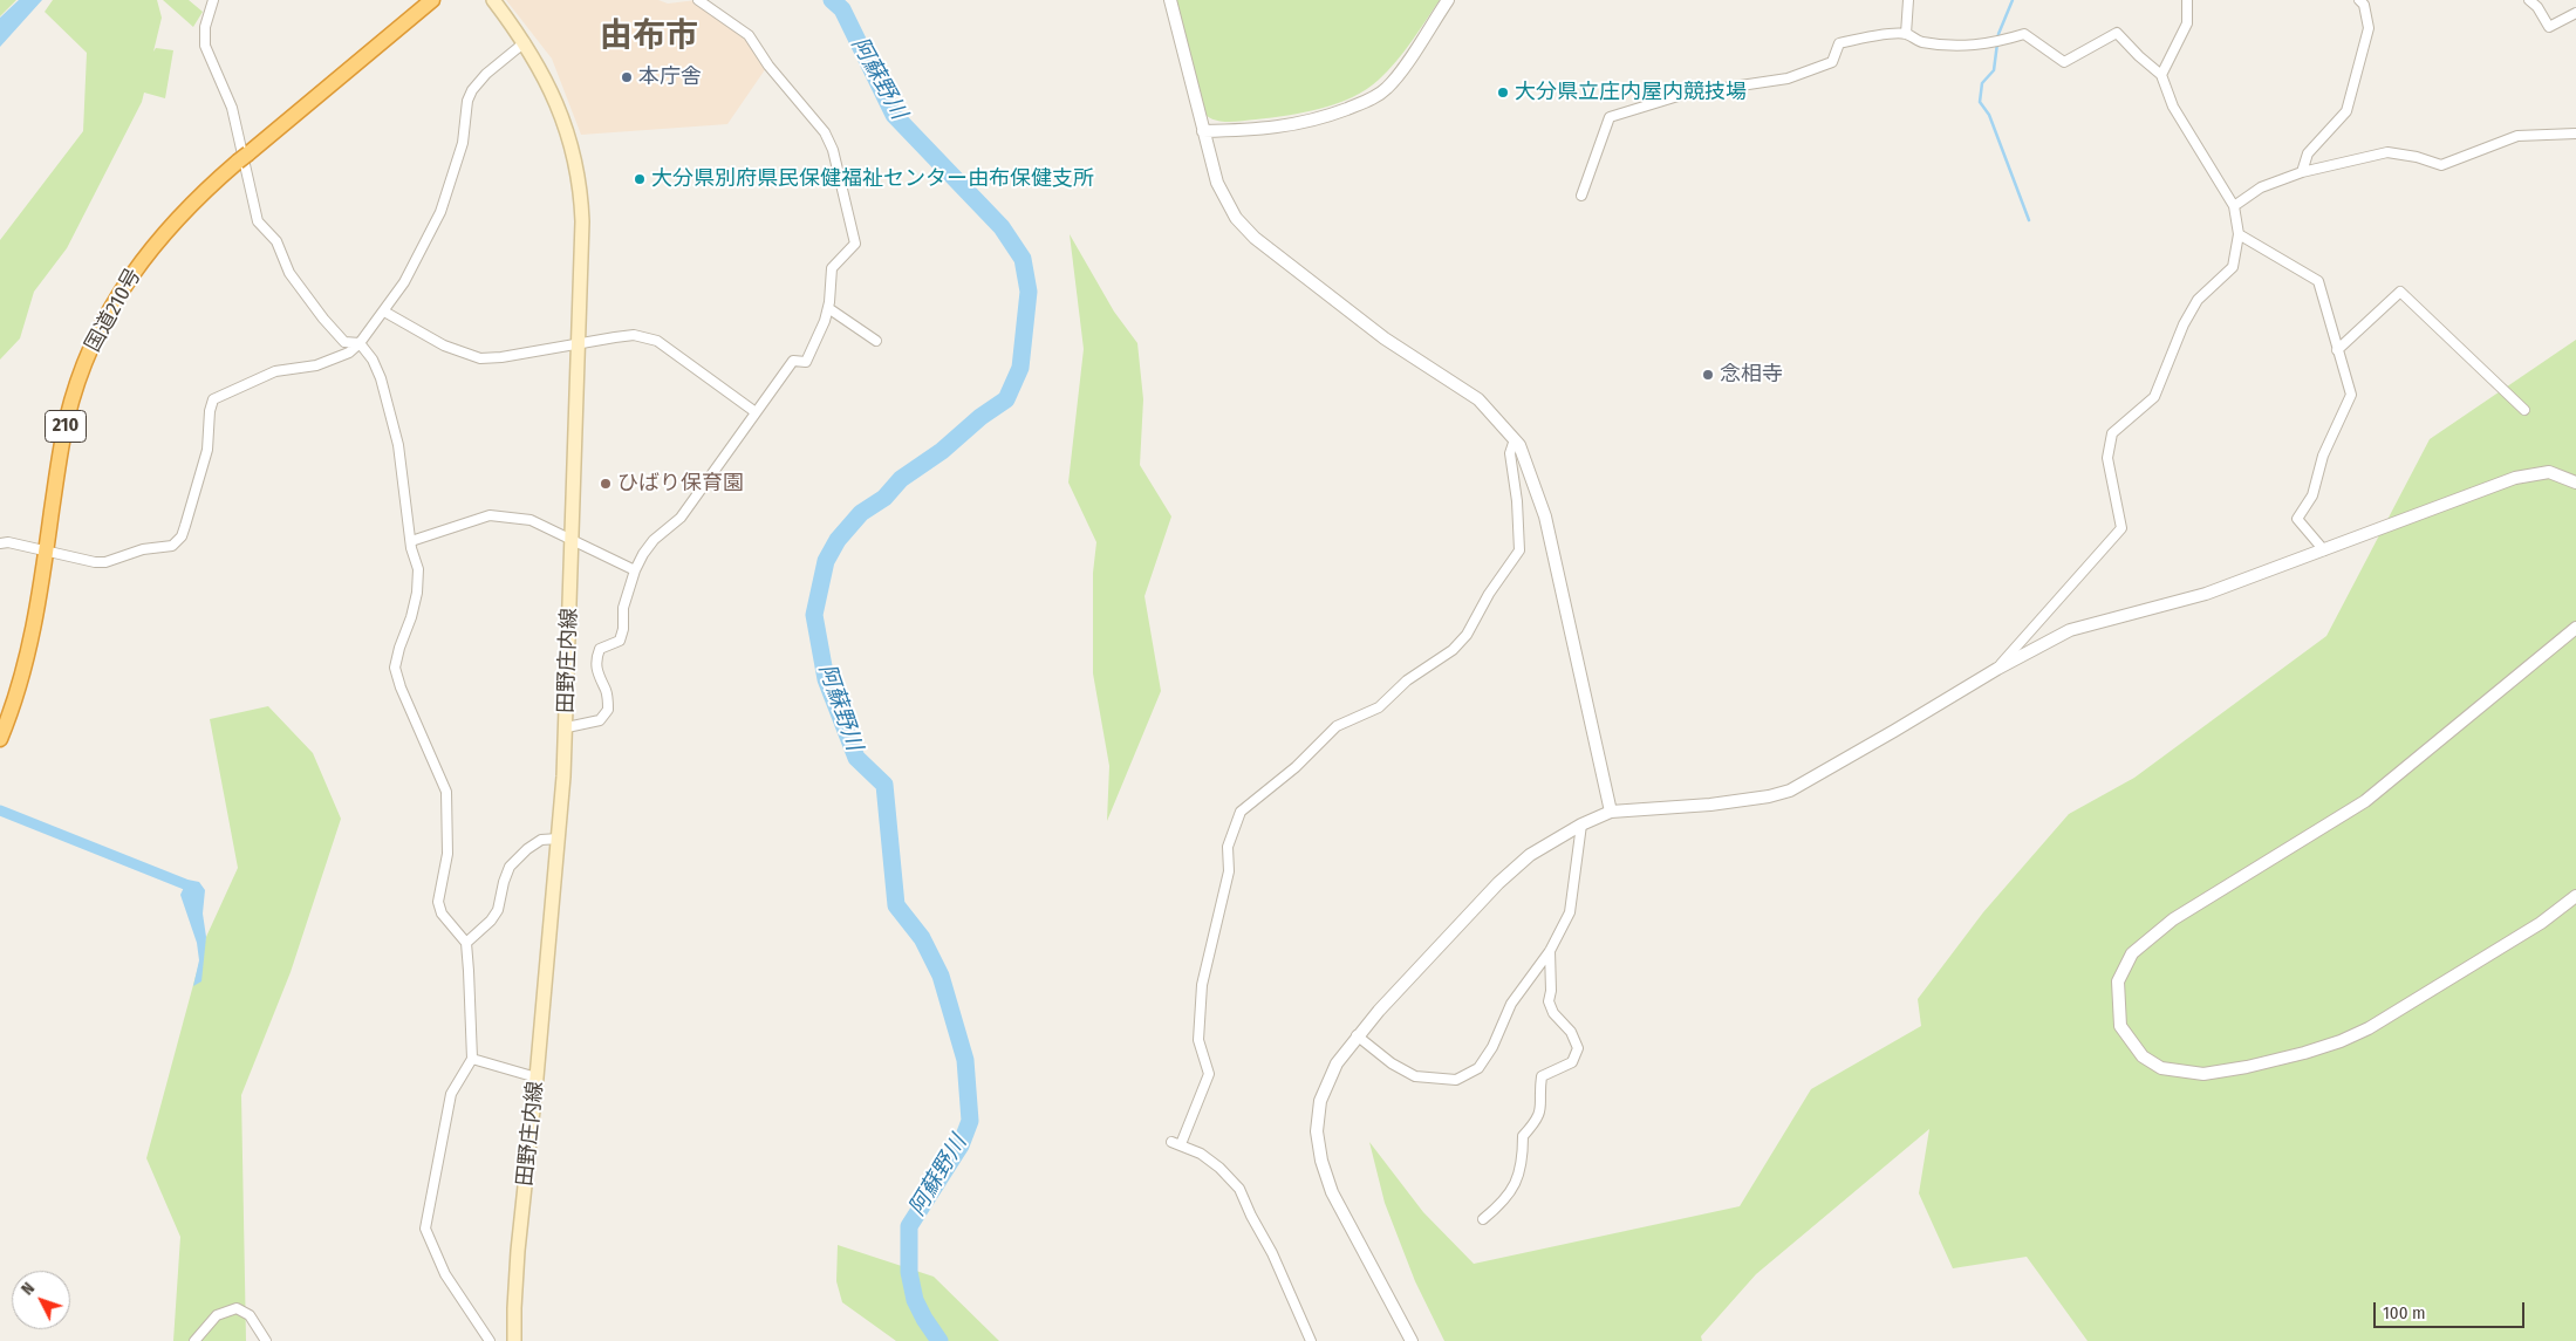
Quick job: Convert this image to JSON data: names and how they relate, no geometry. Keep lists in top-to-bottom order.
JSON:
{
  "streets": {
    "highway": ["国道210号", "210"],
    "main road": ["田野庄内線"]
  },
  "districts": ["由布市"],
  "water": ["阿蘇野川"],
  "places": [
    "本庁舎",
    "大分県立庄内屋内競技場",
    "大分県別府県民保健福祉センター由布保健支所",
    "念相寺",
    "ひばり保育園"
  ],
  "scale_bar": "100 m",
  "north": "top left"
}
